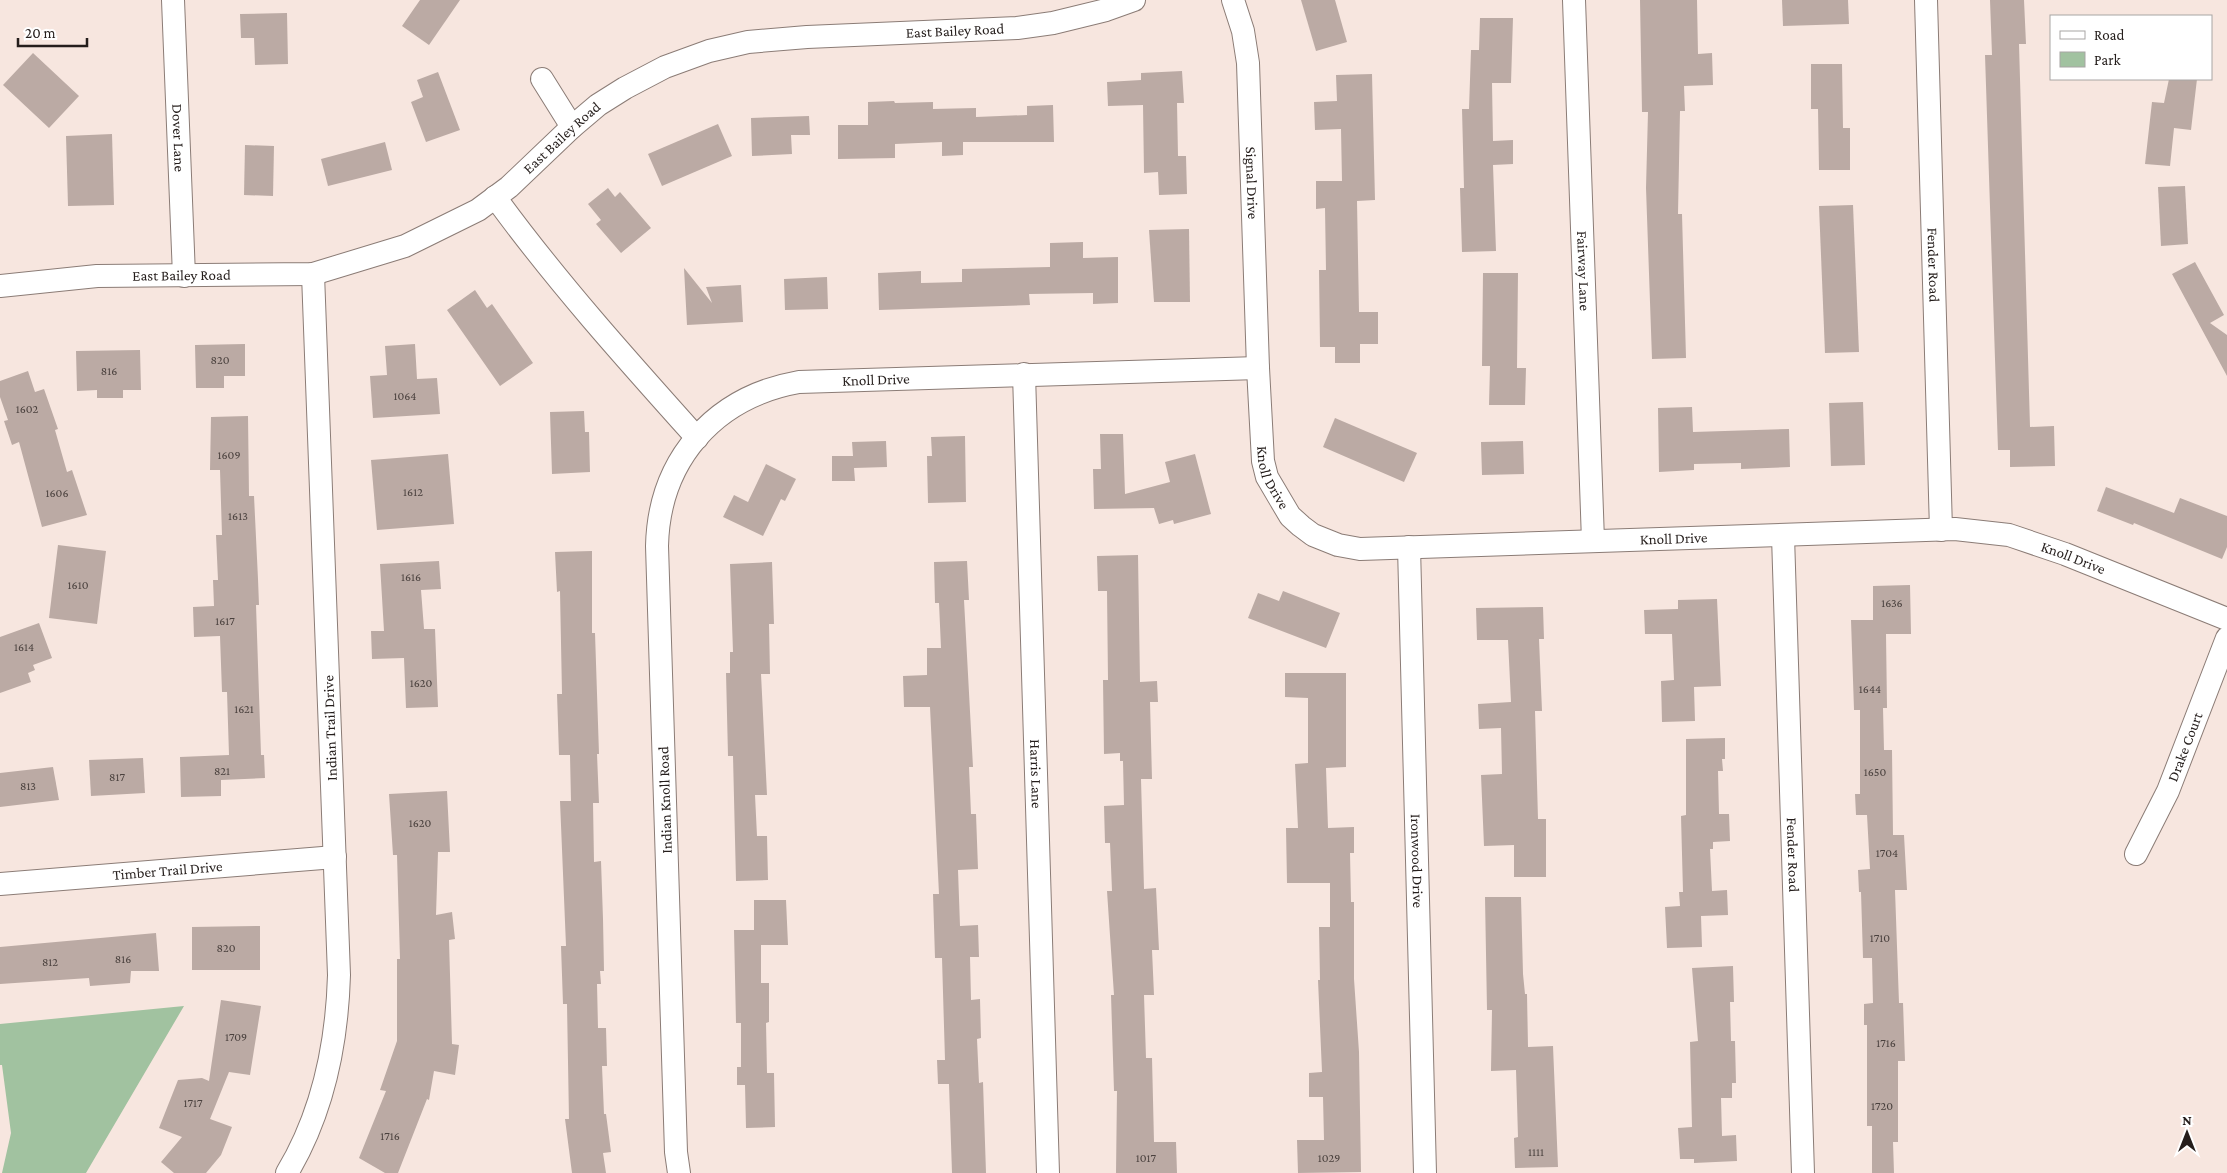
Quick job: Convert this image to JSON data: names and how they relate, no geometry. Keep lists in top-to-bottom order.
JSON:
{
  "streets": {
    "street": [
      "East Bailey Road",
      "Dover Lane",
      "Signal Drive",
      "Fender Road",
      "Fairway Lane",
      "Knoll Drive",
      "Indian Trail Drive",
      "Drake Court",
      "Harris Lane",
      "Indian Knoll Road",
      "Ironwood Drive",
      "Timber Trail Drive"
    ]
  },
  "crossings": [
    ["East Bailey Road", "Dover Lane"],
    ["East Bailey Road", "Indian Trail Drive"],
    ["Signal Drive", "Knoll Drive"],
    ["Fender Road", "Knoll Drive"],
    ["Fairway Lane", "Knoll Drive"],
    ["Knoll Drive", "Harris Lane"],
    ["Knoll Drive", "Indian Knoll Road"],
    ["Knoll Drive", "Ironwood Drive"],
    ["Indian Trail Drive", "Timber Trail Drive"]
  ],
  "house_numbers": [
    "820",
    "816",
    "1064",
    "1602",
    "1609",
    "1612",
    "1606",
    "1613",
    "1616",
    "1610",
    "1636",
    "1617",
    "1614",
    "1620",
    "1644",
    "1621",
    "821",
    "1650",
    "817",
    "813",
    "1620",
    "1704",
    "1710",
    "820",
    "816",
    "812",
    "1709",
    "1716",
    "1717",
    "1720",
    "1716",
    "1111",
    "1017",
    "1029"
  ],
  "legend": ["Road", "Park"],
  "scale_bar": "20 m",
  "north": "top"
}
